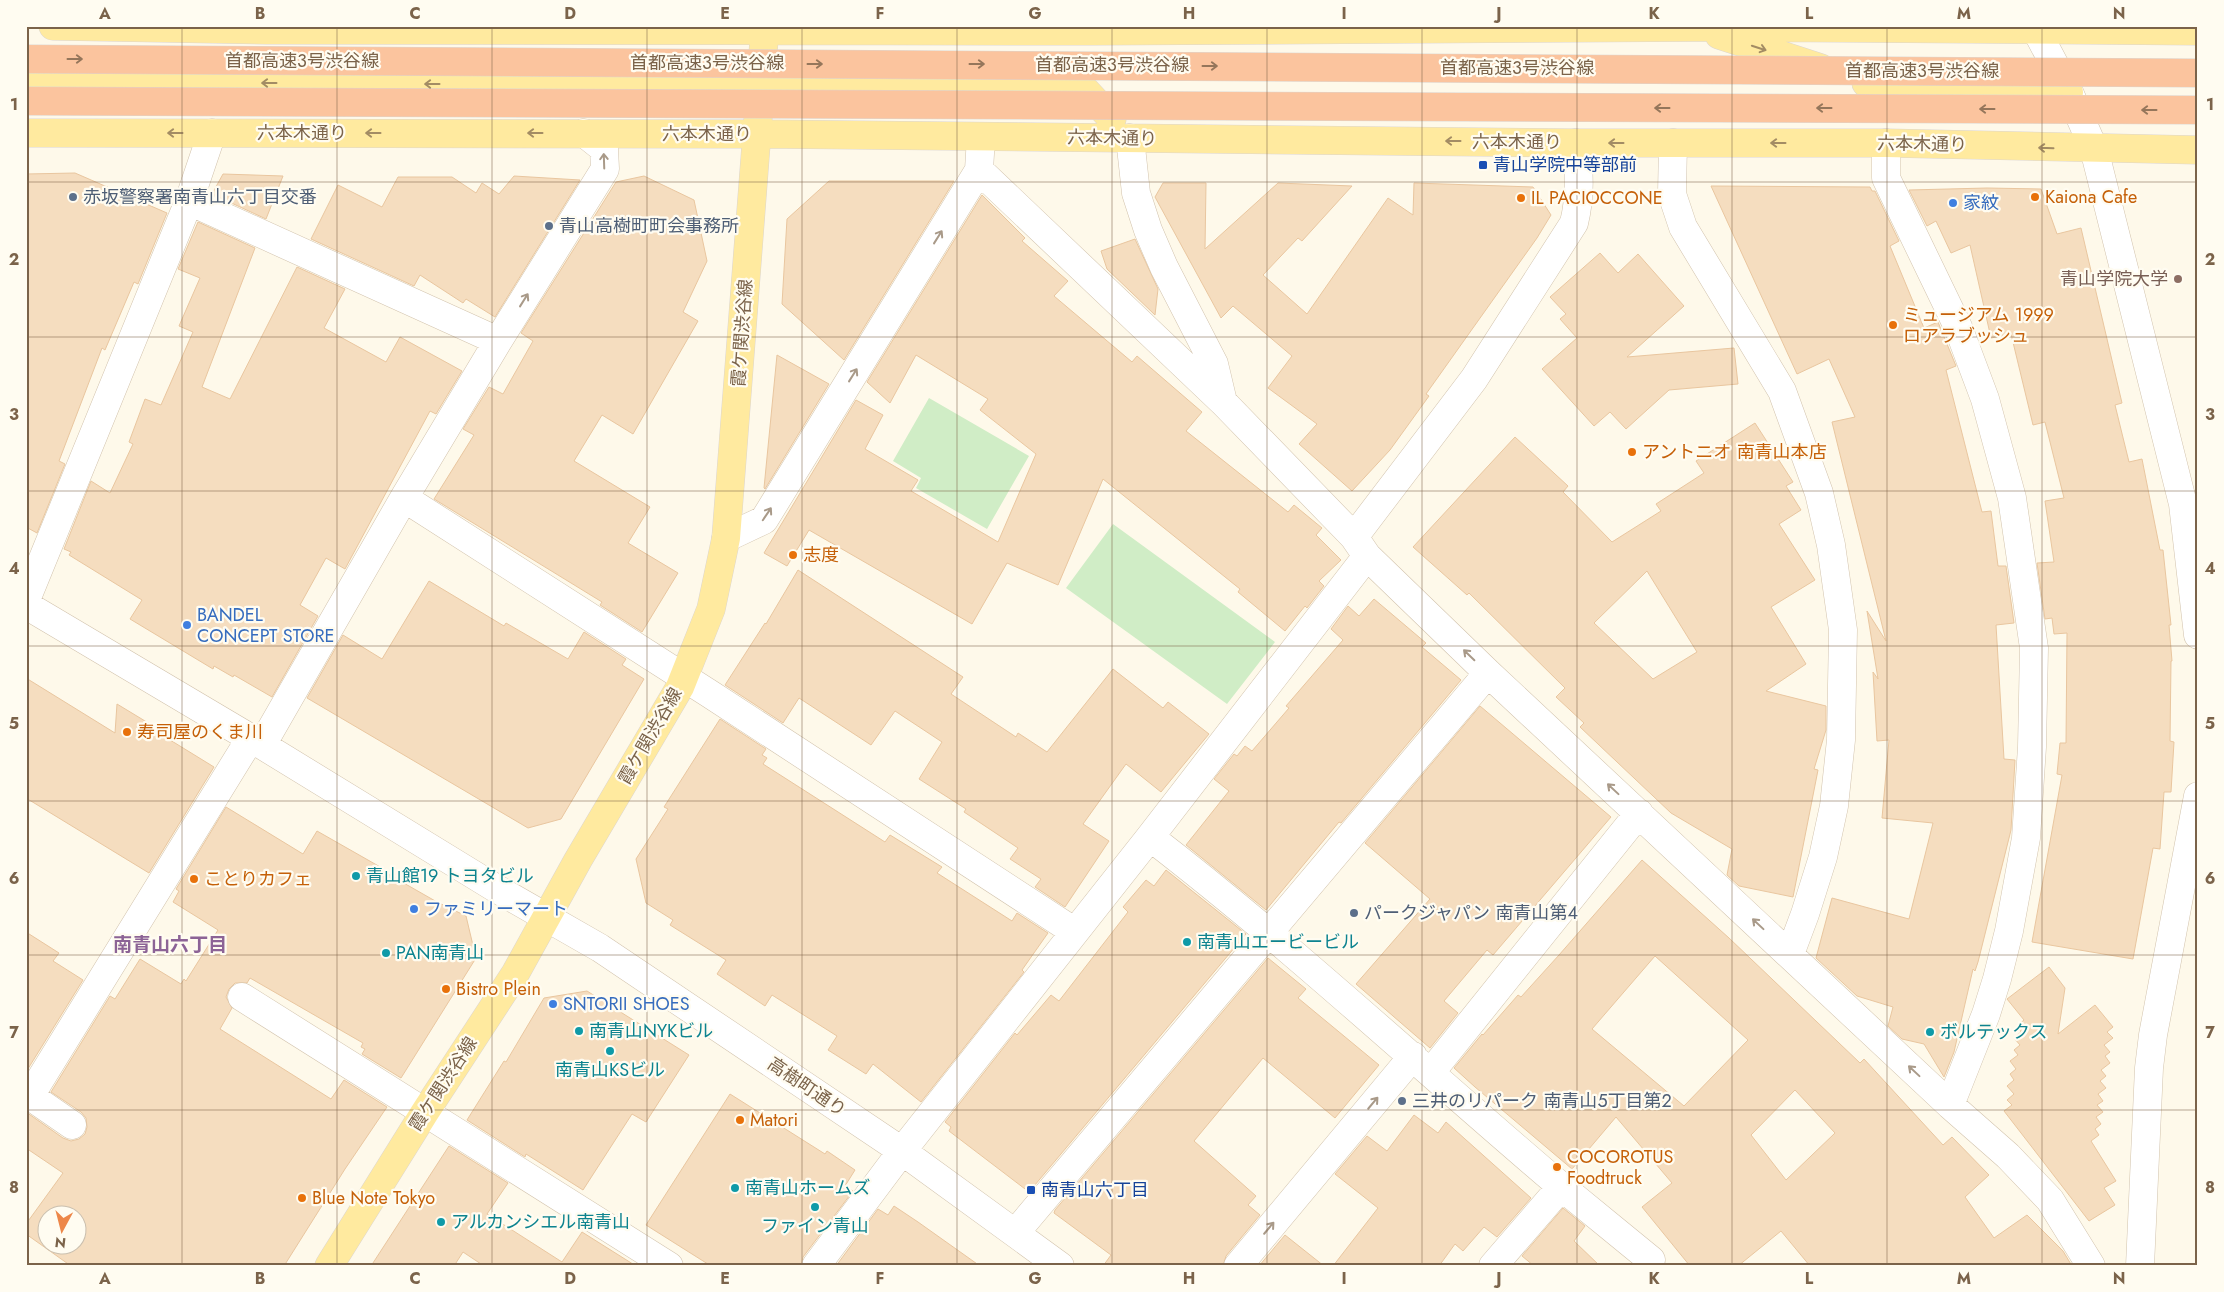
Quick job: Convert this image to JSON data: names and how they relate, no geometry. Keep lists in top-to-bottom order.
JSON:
{
  "streets": {
    "highway": ["首都高速3号渋谷線"],
    "main road": ["六本木通り", "霞ケ関渋谷線"],
    "street": ["高樹町通り"]
  },
  "crossings": [
    ["六本木通り", "霞ケ関渋谷線"],
    ["霞ケ関渋谷線", "高樹町通り"]
  ],
  "districts": ["南青山六丁目"],
  "places": {
    "transit": ["青山学院中等部前", "南青山六丁目"],
    "other": [
      "赤坂警察署南青山六丁目交番",
      "Kaiona Cafe",
      "IL PACIOCCONE",
      "家紋",
      "青山高樹町町会事務所",
      "青山学院大学",
      "ミュージアム 1999 ロアラブッシュ",
      "アントニオ 南青山本店",
      "志度",
      "BANDEL CONCEPT STORE",
      "寿司屋のくま川",
      "青山館19 トヨタビル",
      "ことりカフェ",
      "ファミリーマート",
      "パークジャパン 南青山第4",
      "南青山エービービル",
      "PAN南青山",
      "Bistro Plein",
      "SNTORII SHOES",
      "南青山NYKビル",
      "ボルテックス",
      "南青山KSビル",
      "三井のリパーク 南青山5丁目第2",
      "Matori",
      "COCOROTUS Foodtruck",
      "南青山ホームズ",
      "Blue Note Tokyo",
      "ファイン青山",
      "アルカンシエル南青山"
    ]
  },
  "north": "bottom",
  "grid": {
    "columns": [
      "A",
      "B",
      "C",
      "D",
      "E",
      "F",
      "G",
      "H",
      "I",
      "J",
      "K",
      "L",
      "M",
      "N"
    ],
    "rows": [
      "1",
      "2",
      "3",
      "4",
      "5",
      "6",
      "7",
      "8"
    ]
  }
}
